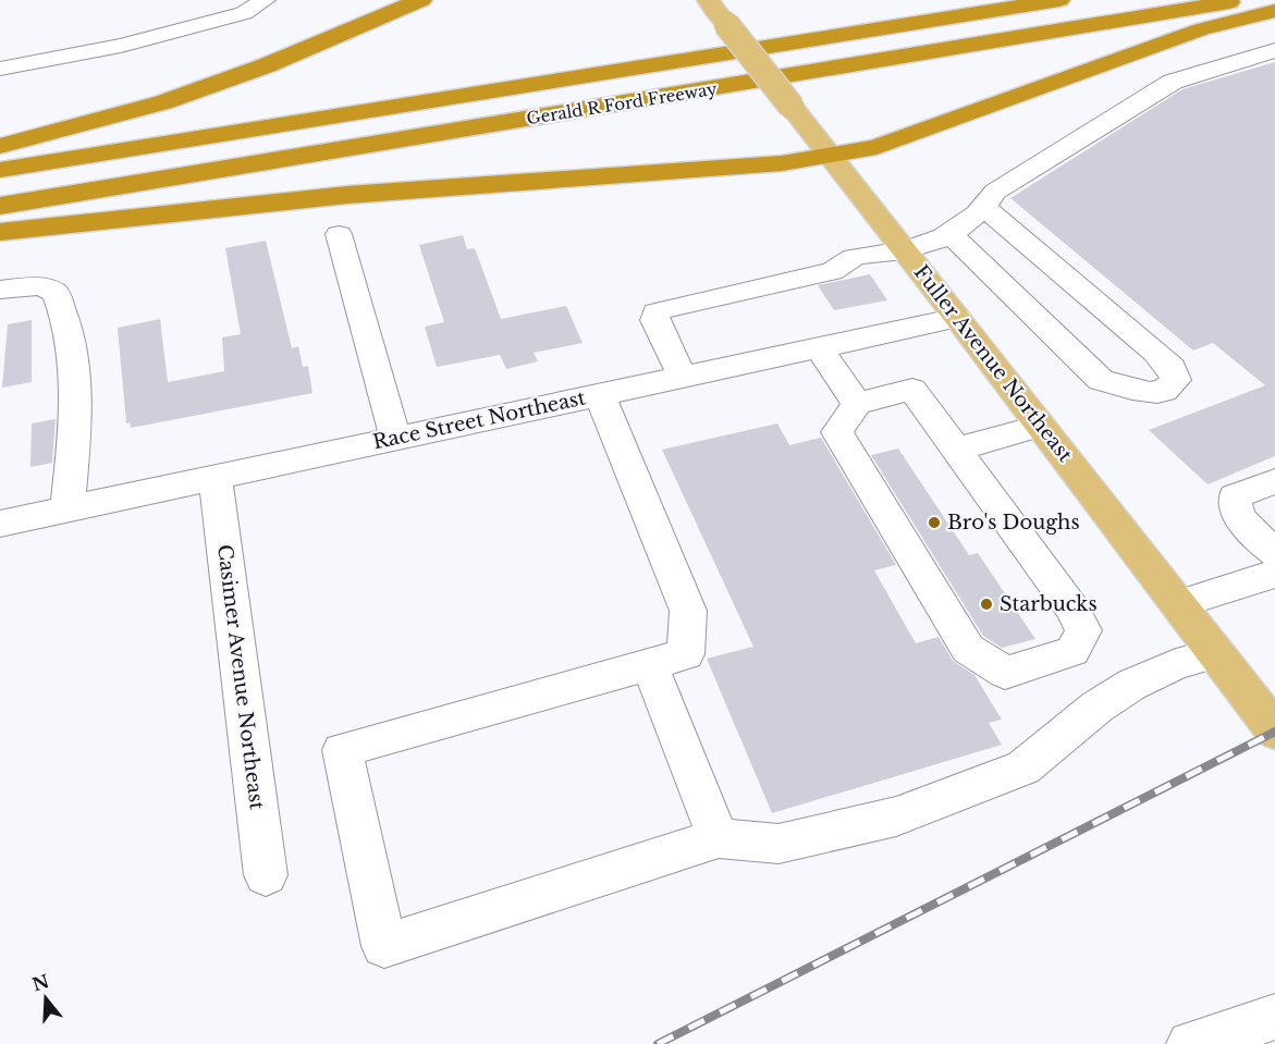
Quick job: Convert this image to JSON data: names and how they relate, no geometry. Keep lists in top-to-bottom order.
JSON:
{
  "streets": {
    "highway": ["Gerald R Ford Freeway"],
    "main road": ["Fuller Avenue Northeast"],
    "street": ["Race Street Northeast", "Casimer Avenue Northeast"]
  },
  "crossings": [
    ["Fuller Avenue Northeast", "Race Street Northeast"],
    ["Race Street Northeast", "Casimer Avenue Northeast"]
  ],
  "places": ["Bro's Doughs", "Starbucks"],
  "north": "top"
}
